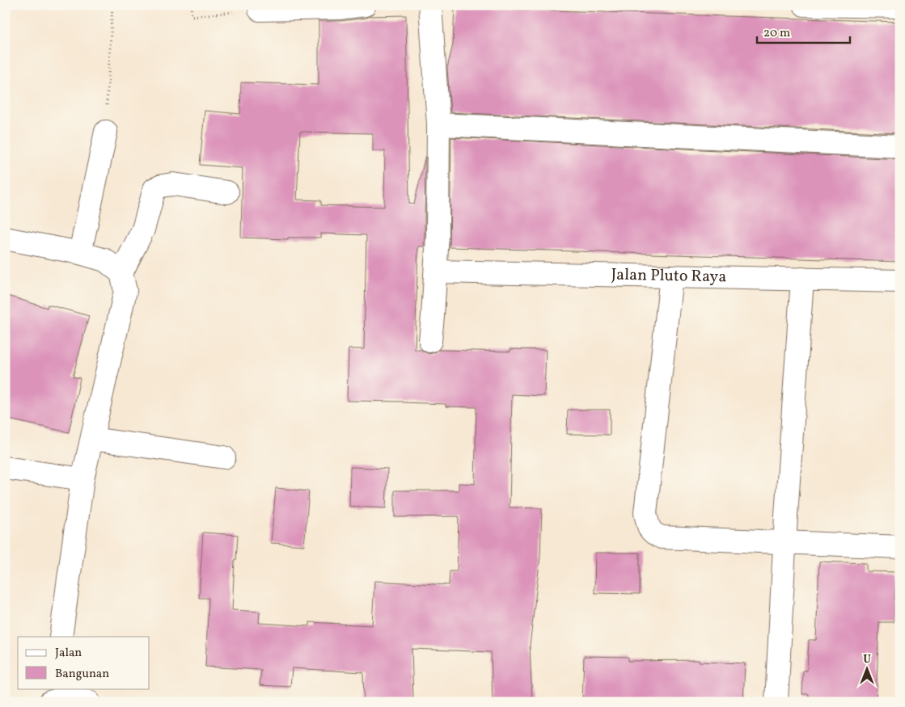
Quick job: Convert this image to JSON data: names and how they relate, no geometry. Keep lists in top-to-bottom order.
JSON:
{
  "streets": {
    "street": ["Jalan Pluto Raya"]
  },
  "legend": ["Jalan", "Bangunan"],
  "scale_bar": "20 m",
  "north": "top"
}
